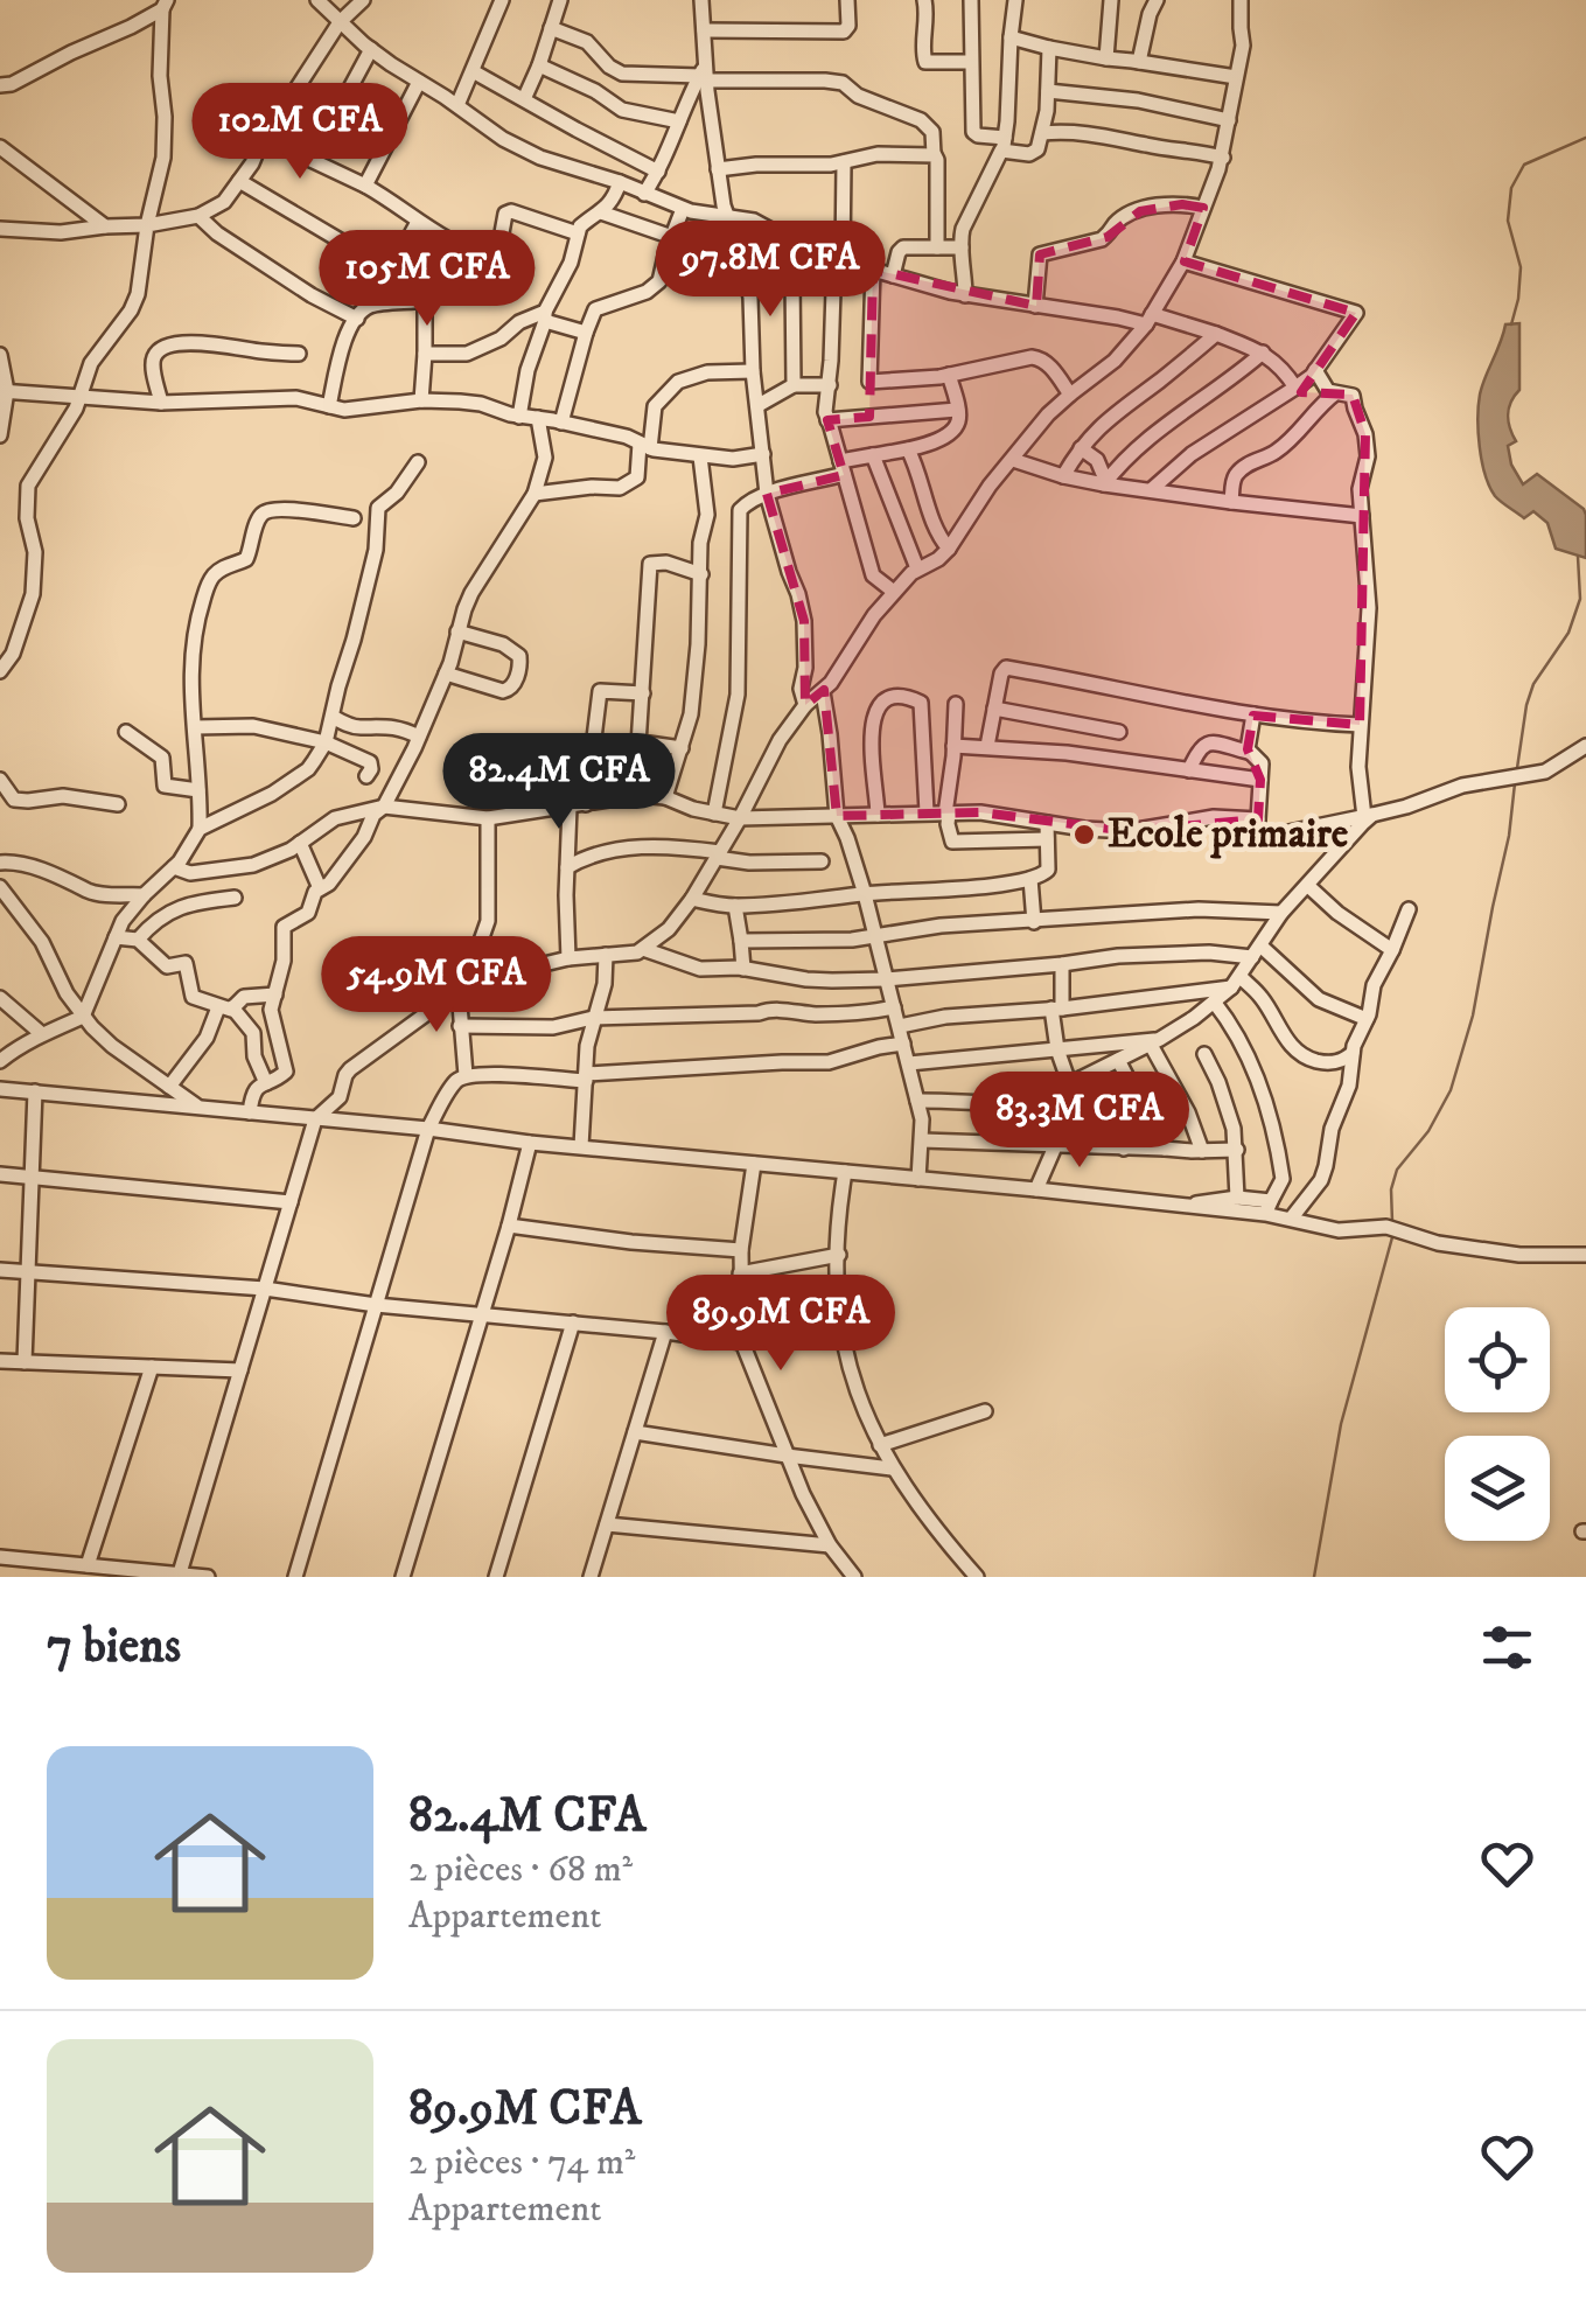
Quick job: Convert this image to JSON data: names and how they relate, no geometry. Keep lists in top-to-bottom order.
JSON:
{
  "places": ["Ecole primaire"],
  "page": {
    "price": [
      "102M CFA",
      "97.8M CFA",
      "105M CFA",
      "82.4M CFA",
      "54.9M CFA",
      "83.3M CFA",
      "89.9M CFA"
    ],
    "heading": "7 biens",
    "list": [
      {
        "name": "82.4M CFA",
        "note": "2 pièces · 68 m² · Appartement"
      },
      {
        "name": "89.9M CFA",
        "note": "2 pièces · 74 m² · Appartement"
      }
    ]
  }
}
